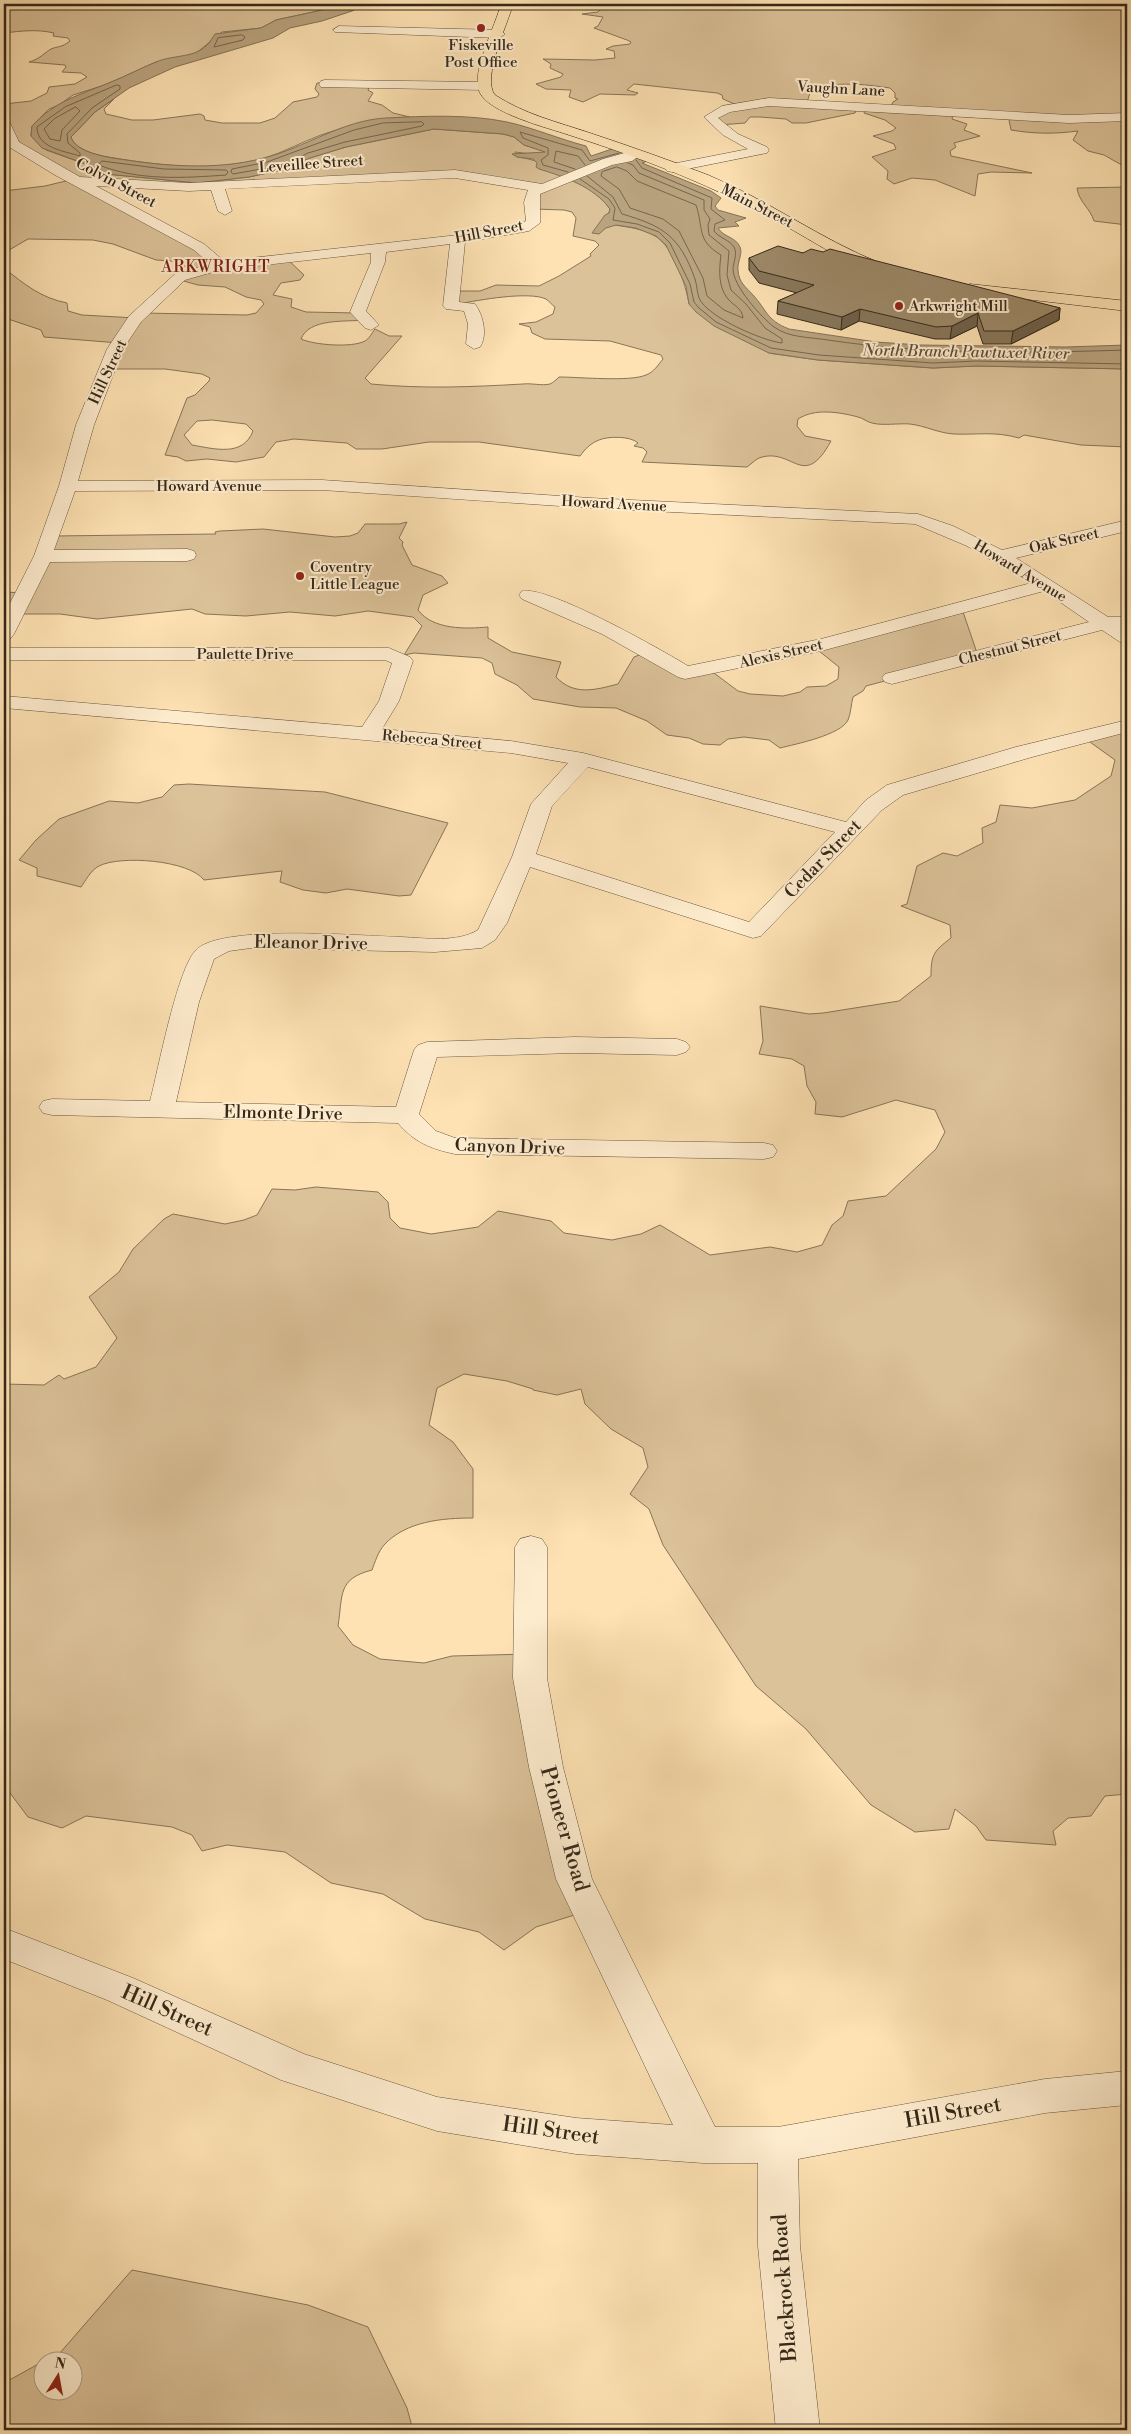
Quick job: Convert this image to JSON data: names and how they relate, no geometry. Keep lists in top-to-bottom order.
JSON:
{
  "streets": {
    "main road": ["Main Street"],
    "street": [
      "Vaughn Lane",
      "Leveillee Street",
      "Colvin Street",
      "Hill Street",
      "Howard Avenue",
      "Oak Street",
      "Chestnut Street",
      "Paulette Drive",
      "Alexis Street",
      "Rebecca Street",
      "Cedar Street",
      "Eleanor Drive",
      "Elmonte Drive",
      "Canyon Drive",
      "Pioneer Road",
      "Blackrock Road"
    ]
  },
  "crossings": [
    ["Vaughn Lane", "Main Street"],
    ["Leveillee Street", "Colvin Street"],
    ["Leveillee Street", "Hill Street"],
    ["Colvin Street", "Hill Street"],
    ["Hill Street", "Howard Avenue"],
    ["Hill Street", "Pioneer Road"],
    ["Hill Street", "Blackrock Road"],
    ["Howard Avenue", "Oak Street"],
    ["Howard Avenue", "Chestnut Street"],
    ["Howard Avenue", "Alexis Street"],
    ["Paulette Drive", "Rebecca Street"],
    ["Rebecca Street", "Cedar Street"],
    ["Rebecca Street", "Eleanor Drive"],
    ["Cedar Street", "Eleanor Drive"],
    ["Eleanor Drive", "Elmonte Drive"],
    ["Elmonte Drive", "Canyon Drive"]
  ],
  "districts": ["ARKWRIGHT"],
  "water": ["North Branch Pawtuxet River"],
  "places": ["Fiskeville Post Office", "Arkwright Mill", "Coventry Little League"],
  "north": "top"
}
